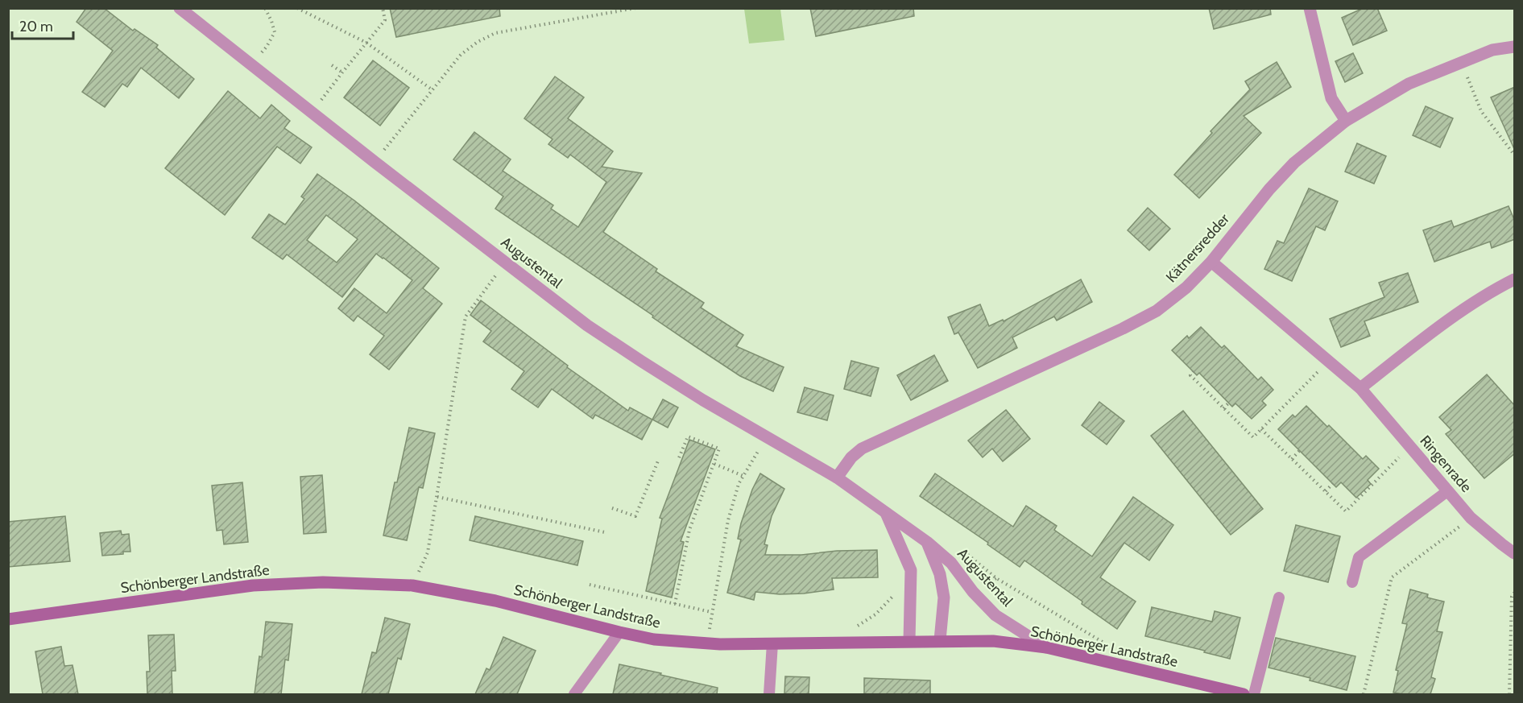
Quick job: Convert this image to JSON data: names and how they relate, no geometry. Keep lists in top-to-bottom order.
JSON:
{
  "streets": {
    "main road": ["Schönberger Landstraße"],
    "street": ["Kätnersredder", "Augustental", "Ringenrade"]
  },
  "crossings": [
    ["Kätnersredder", "Augustental"],
    ["Kätnersredder", "Ringenrade"],
    ["Augustental", "Schönberger Landstraße"]
  ],
  "scale_bar": "20 m"
}
